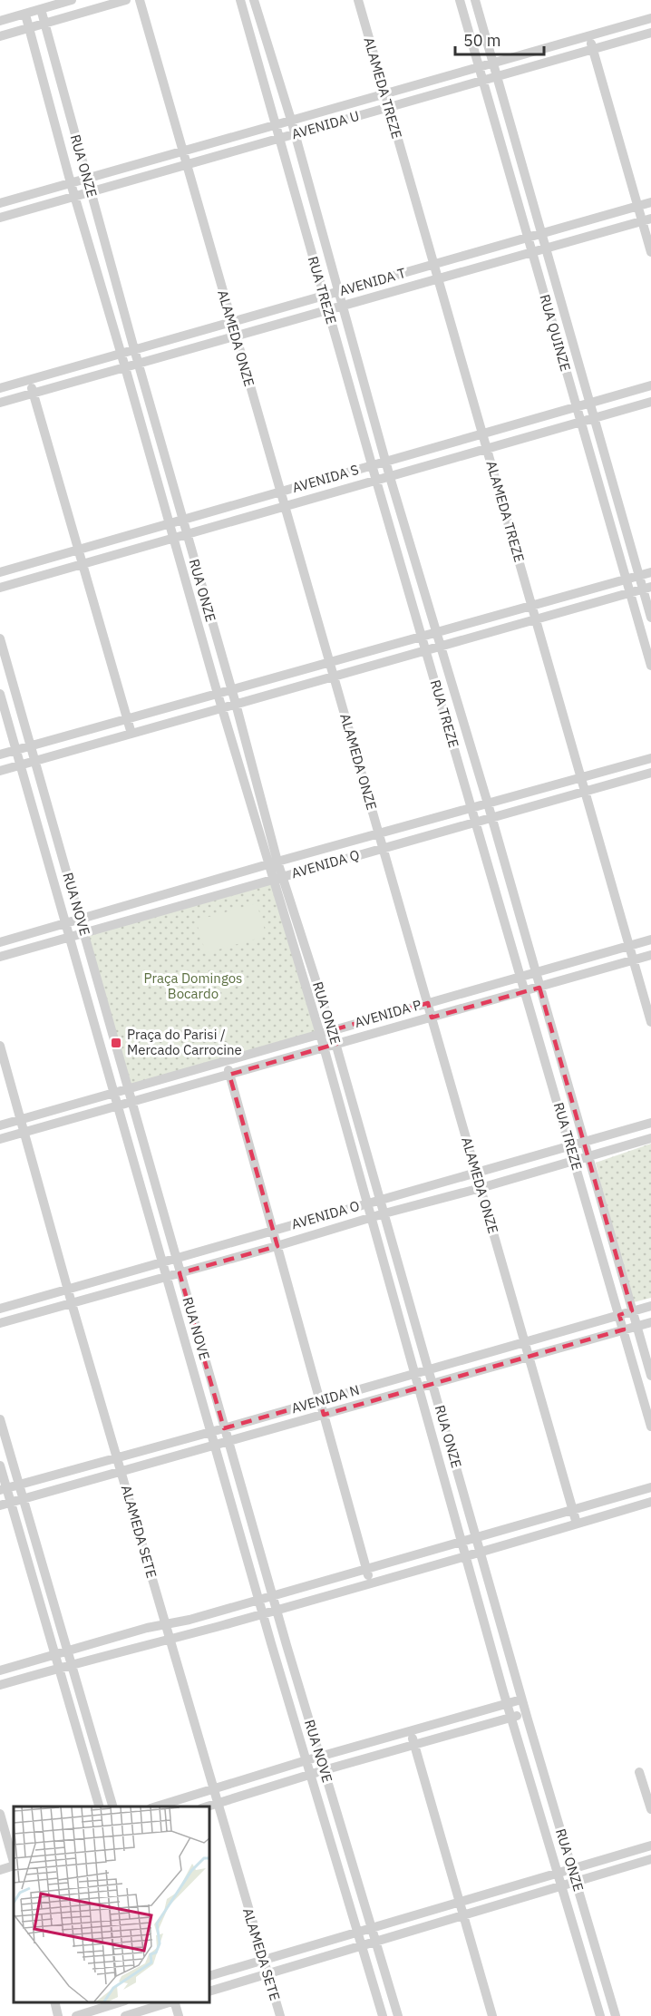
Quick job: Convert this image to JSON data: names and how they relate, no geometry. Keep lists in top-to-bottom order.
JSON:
{
  "streets": {
    "street": [
      "ALAMEDA TREZE",
      "AVENIDA U",
      "RUA ONZE",
      "AVENIDA T",
      "RUA TREZE",
      "RUA QUINZE",
      "ALAMEDA ONZE",
      "AVENIDA S",
      "AVENIDA Q",
      "RUA NOVE",
      "AVENIDA P",
      "AVENIDA O",
      "AVENIDA N",
      "ALAMEDA SETE"
    ]
  },
  "crossings": [
    ["ALAMEDA TREZE", "AVENIDA U"],
    ["ALAMEDA TREZE", "AVENIDA T"],
    ["ALAMEDA TREZE", "AVENIDA S"],
    ["ALAMEDA TREZE", "AVENIDA Q"],
    ["ALAMEDA TREZE", "AVENIDA P"],
    ["AVENIDA U", "RUA ONZE"],
    ["AVENIDA U", "RUA TREZE"],
    ["AVENIDA U", "RUA QUINZE"],
    ["AVENIDA U", "ALAMEDA ONZE"],
    ["RUA ONZE", "AVENIDA T"],
    ["RUA ONZE", "AVENIDA S"],
    ["RUA ONZE", "AVENIDA Q"],
    ["RUA ONZE", "AVENIDA P"],
    ["RUA ONZE", "AVENIDA O"],
    ["RUA ONZE", "AVENIDA N"],
    ["AVENIDA T", "RUA TREZE"],
    ["AVENIDA T", "RUA QUINZE"],
    ["AVENIDA T", "ALAMEDA ONZE"],
    ["RUA TREZE", "AVENIDA S"],
    ["RUA TREZE", "AVENIDA Q"],
    ["RUA TREZE", "AVENIDA P"],
    ["RUA TREZE", "AVENIDA O"],
    ["RUA TREZE", "AVENIDA N"],
    ["RUA QUINZE", "AVENIDA S"],
    ["ALAMEDA ONZE", "AVENIDA S"],
    ["ALAMEDA ONZE", "AVENIDA Q"],
    ["ALAMEDA ONZE", "AVENIDA P"],
    ["ALAMEDA ONZE", "AVENIDA O"],
    ["ALAMEDA ONZE", "AVENIDA N"],
    ["AVENIDA Q", "RUA NOVE"],
    ["RUA NOVE", "AVENIDA P"],
    ["RUA NOVE", "AVENIDA O"],
    ["RUA NOVE", "AVENIDA N"],
    ["AVENIDA P", "ALAMEDA SETE"],
    ["AVENIDA O", "ALAMEDA SETE"],
    ["AVENIDA N", "ALAMEDA SETE"]
  ],
  "parks": ["Praça Domingos Bocardo"],
  "places": {
    "transit": ["Praça do Parisi / Mercado Carrocine"]
  },
  "scale_bar": "50 m"
}
